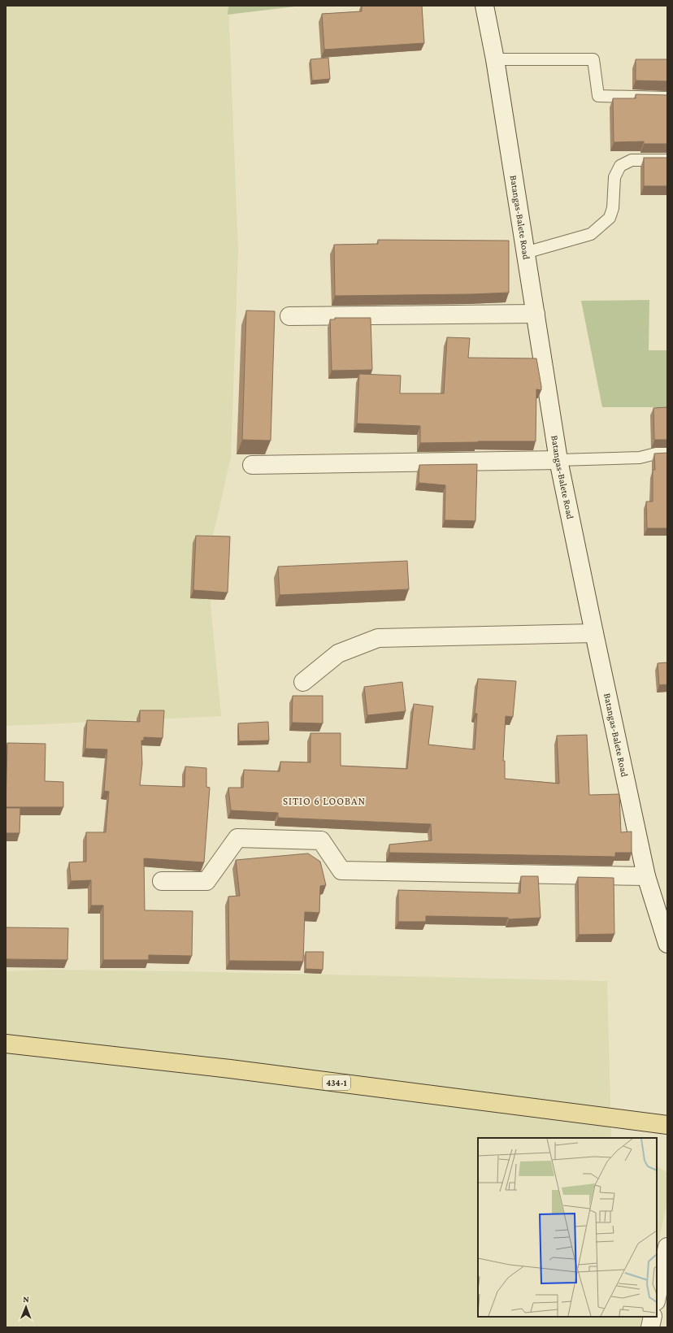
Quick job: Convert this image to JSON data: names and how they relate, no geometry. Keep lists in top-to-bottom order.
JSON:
{
  "streets": {
    "main road": ["434-1"],
    "street": ["Batangas-Balete Road"]
  },
  "districts": ["SITIO 6 LOOBAN"],
  "north": "top"
}
